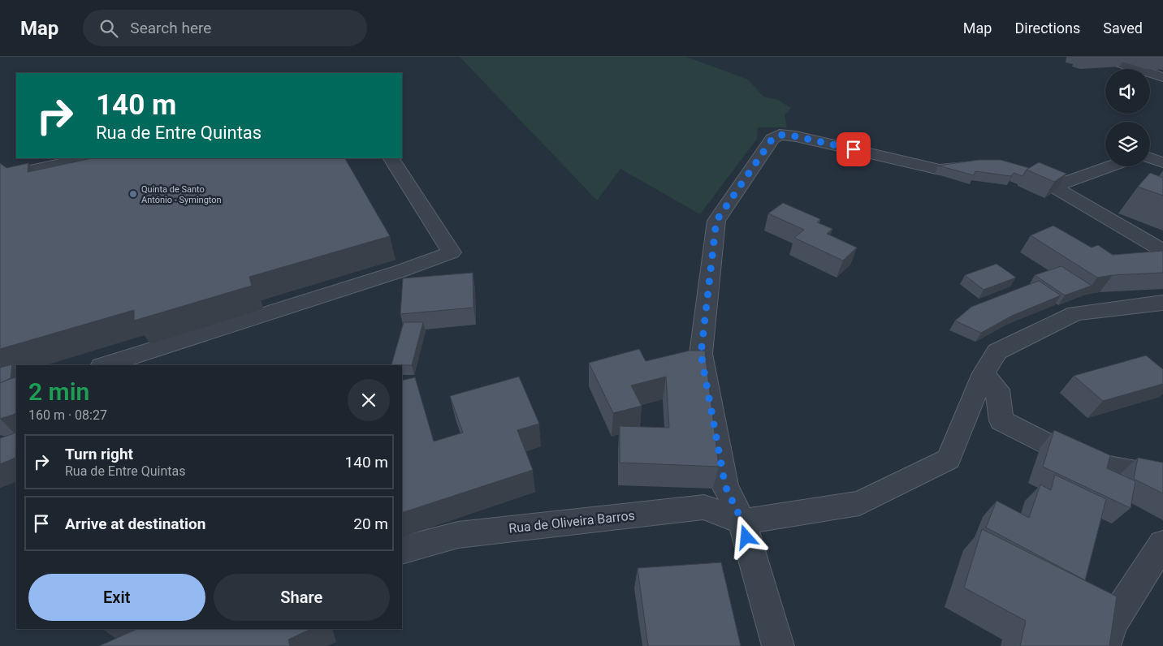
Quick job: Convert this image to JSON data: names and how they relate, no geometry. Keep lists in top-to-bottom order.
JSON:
{
  "streets": {
    "street": ["Rua de Oliveira Barros"]
  },
  "places": ["Quinta de Santo António - Symington"],
  "page": {
    "header": "Map",
    "search": "Search here",
    "nav": ["Map", "Directions", "Saved"],
    "turn": ["140 m", "Rua de Entre Quintas"],
    "heading": ["2 min", "160 m · 08:27"],
    "list": [
      {
        "name": "Turn right",
        "note": "Rua de Entre Quintas",
        "value": "140 m"
      },
      {
        "name": "Arrive at destination",
        "value": "20 m"
      }
    ],
    "buttons": ["Exit", "Share"]
  }
}
